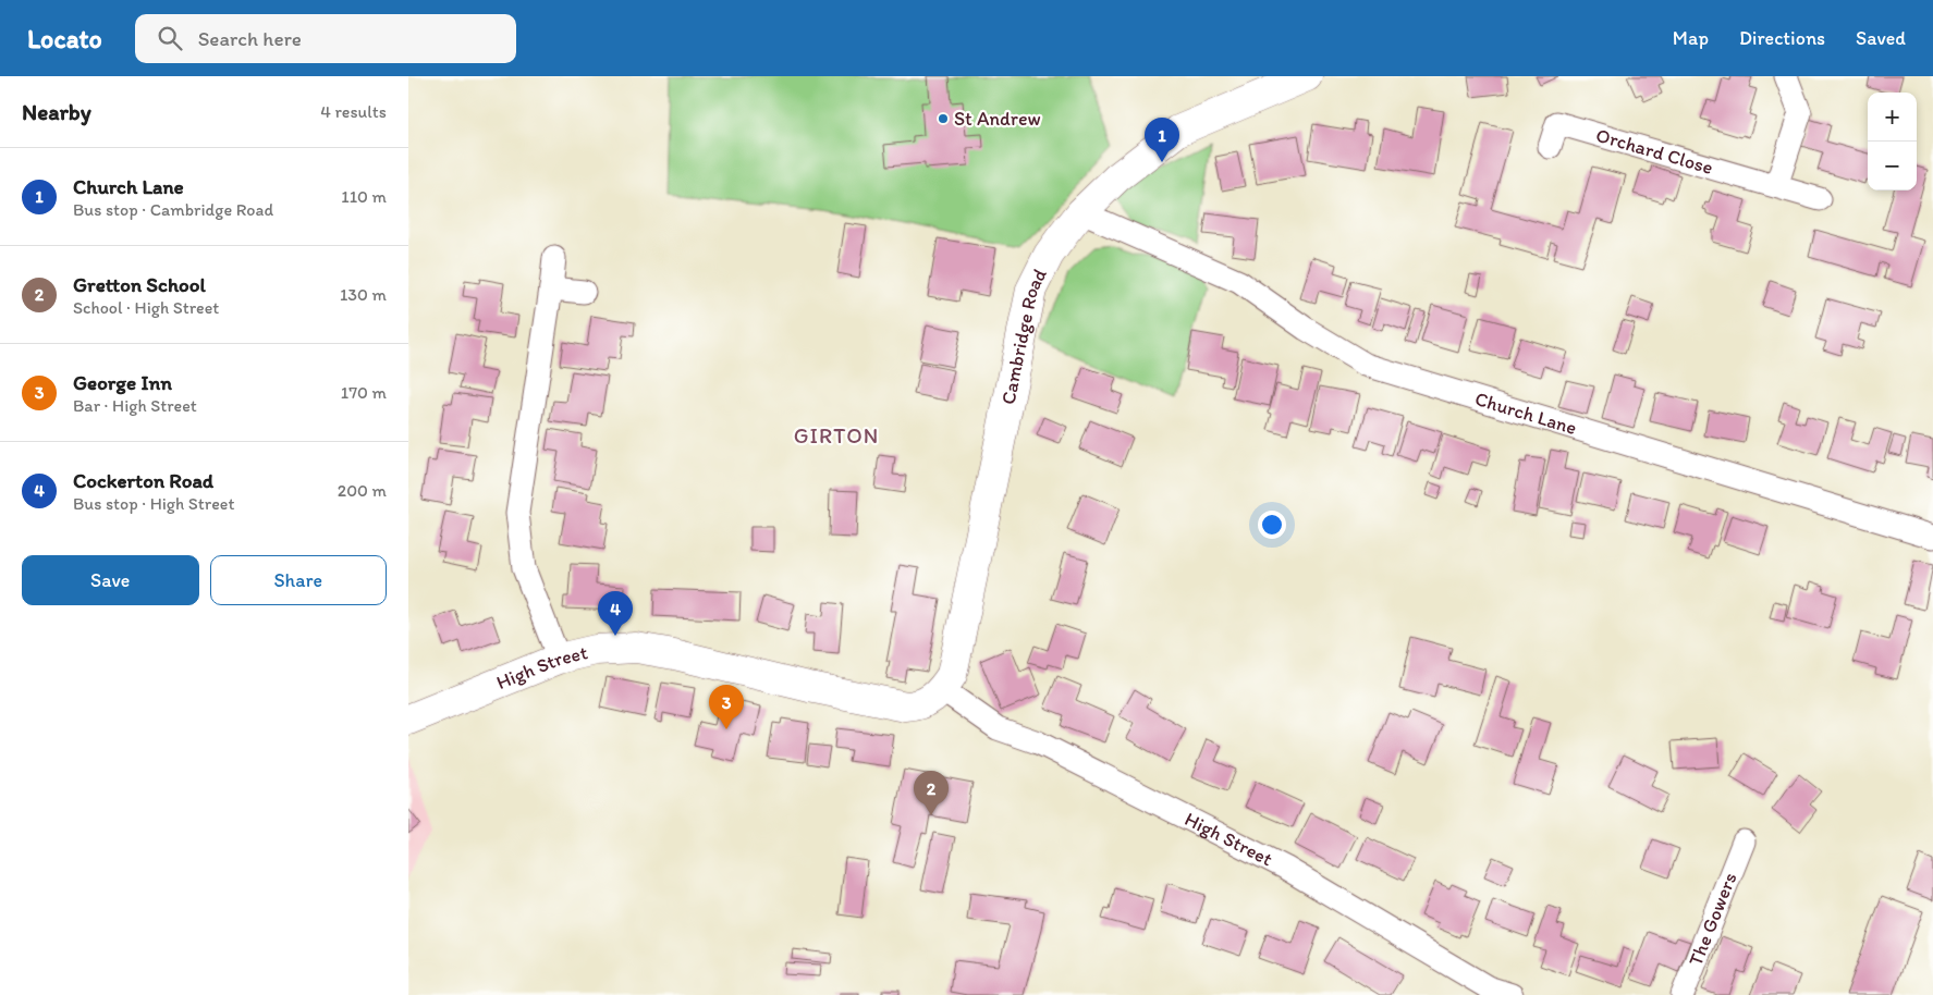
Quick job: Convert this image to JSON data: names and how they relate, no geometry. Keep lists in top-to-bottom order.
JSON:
{
  "streets": {
    "street": [
      "Orchard Close",
      "Cambridge Road",
      "Church Lane",
      "High Street",
      "The Gowers"
    ]
  },
  "crossings": [
    ["Cambridge Road", "Church Lane"],
    ["Cambridge Road", "High Street"]
  ],
  "districts": ["GIRTON"],
  "places": ["St Andrew"],
  "page": {
    "header": "Locato",
    "search": "Search here",
    "nav": ["Map", "Directions", "Saved"],
    "heading": ["Nearby", "4 results"],
    "map_buttons": ["+", "−"],
    "pins": [
      "1",
      "4",
      "3",
      "2"
    ],
    "list": [
      {
        "mark": "1",
        "name": "Church Lane",
        "note": "Bus stop · Cambridge Road",
        "value": "110 m"
      },
      {
        "mark": "2",
        "name": "Gretton School",
        "note": "School · High Street",
        "value": "130 m"
      },
      {
        "mark": "3",
        "name": "George Inn",
        "note": "Bar · High Street",
        "value": "170 m"
      },
      {
        "mark": "4",
        "name": "Cockerton Road",
        "note": "Bus stop · High Street",
        "value": "200 m"
      }
    ],
    "buttons": ["Save", "Share"]
  }
}
